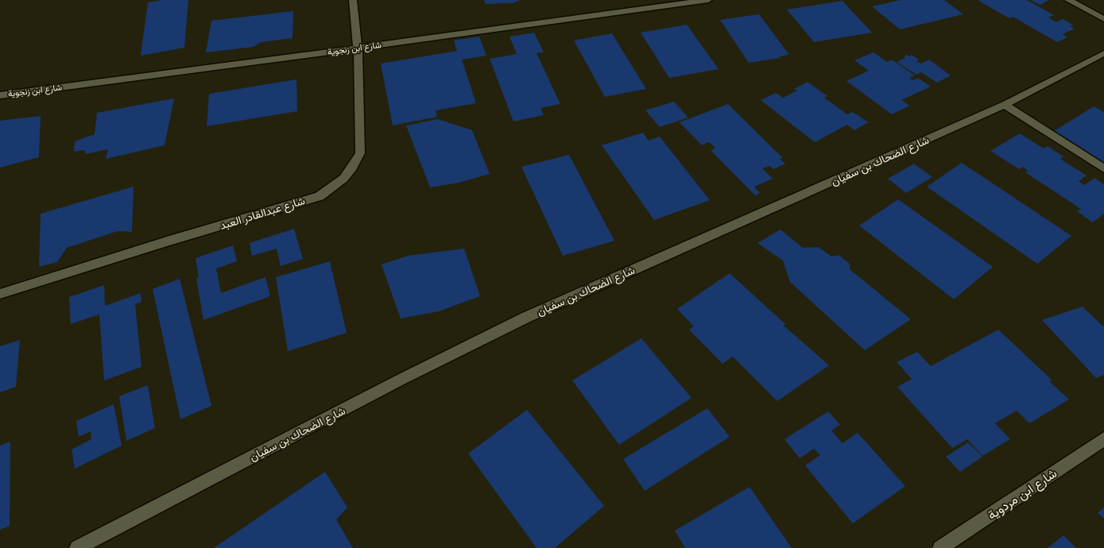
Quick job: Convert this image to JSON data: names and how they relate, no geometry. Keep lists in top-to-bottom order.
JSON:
{
  "streets": {
    "street": [
      "شارع ابن زنجوية",
      "شارع الضحاك بن سفيان",
      "شارع عبدالقادر العبد",
      "شارع ابن مردوية"
    ]
  },
  "crossings": [
    ["شارع ابن زنجوية", "شارع عبدالقادر العبد"]
  ]
}
